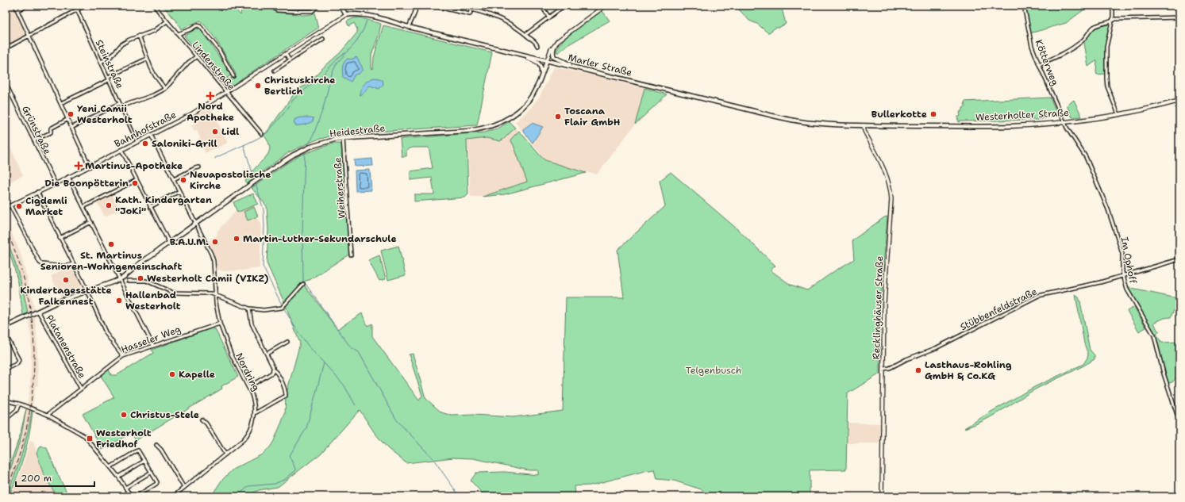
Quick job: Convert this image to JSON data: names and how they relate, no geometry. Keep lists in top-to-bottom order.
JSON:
{
  "streets": {
    "main road": ["Marler Straße", "Westerholter Straße", "Heidestraße"],
    "street": [
      "Kötterweg",
      "Steinstraße",
      "Lindenstraße",
      "Bahnhofstraße",
      "Grünstraße",
      "Weiherstraße",
      "Im Ophoff",
      "Recklinghäuser Straße",
      "Stübbenfeldstraße",
      "Hasseler Weg",
      "Platanenstraße",
      "Nordring"
    ]
  },
  "crossings": [
    ["Kötterweg", "Westerholter Straße"],
    ["Kötterweg", "Im Ophoff"],
    ["Steinstraße", "Bahnhofstraße"],
    ["Marler Straße", "Westerholter Straße"],
    ["Marler Straße", "Bahnhofstraße"],
    ["Marler Straße", "Heidestraße"],
    ["Marler Straße", "Recklinghäuser Straße"],
    ["Lindenstraße", "Bahnhofstraße"],
    ["Westerholter Straße", "Im Ophoff"],
    ["Westerholter Straße", "Recklinghäuser Straße"],
    ["Bahnhofstraße", "Grünstraße"],
    ["Bahnhofstraße", "Nordring"],
    ["Heidestraße", "Weiherstraße"],
    ["Heidestraße", "Platanenstraße"],
    ["Heidestraße", "Nordring"],
    ["Im Ophoff", "Stübbenfeldstraße"],
    ["Recklinghäuser Straße", "Stübbenfeldstraße"],
    ["Hasseler Weg", "Platanenstraße"],
    ["Hasseler Weg", "Nordring"]
  ],
  "parks": ["Telgenbusch"],
  "places": {
    "other": [
      "Christuskirche Bertlich",
      "Yeni Camii Westerholt",
      "Bullerkotte",
      "Toscana Flair GmbH",
      "Lidl",
      "Saloniki-Grill",
      "Neuapostolische Kirche",
      "Die Boonpötterin",
      "Kath. Kindergarten \"JoKi\"",
      "Cigdemli Market",
      "Martin-Luther-Sekundarschule",
      "B.A.U.M.",
      "St. Martinus Senioren-Wohngemeinschaft",
      "Westerholt Camii (VIKZ)",
      "Kindertagesstätte Falkennest",
      "Hallenbad Westerholt",
      "Lasthaus-Rohling GmbH & Co.KG",
      "Kapelle",
      "Christus-Stele"
    ],
    "health": ["Nord Apotheke", "Martinus-Apotheke"],
    "transit": ["Westerholt Friedhof"]
  },
  "scale_bar": "200 m"
}
